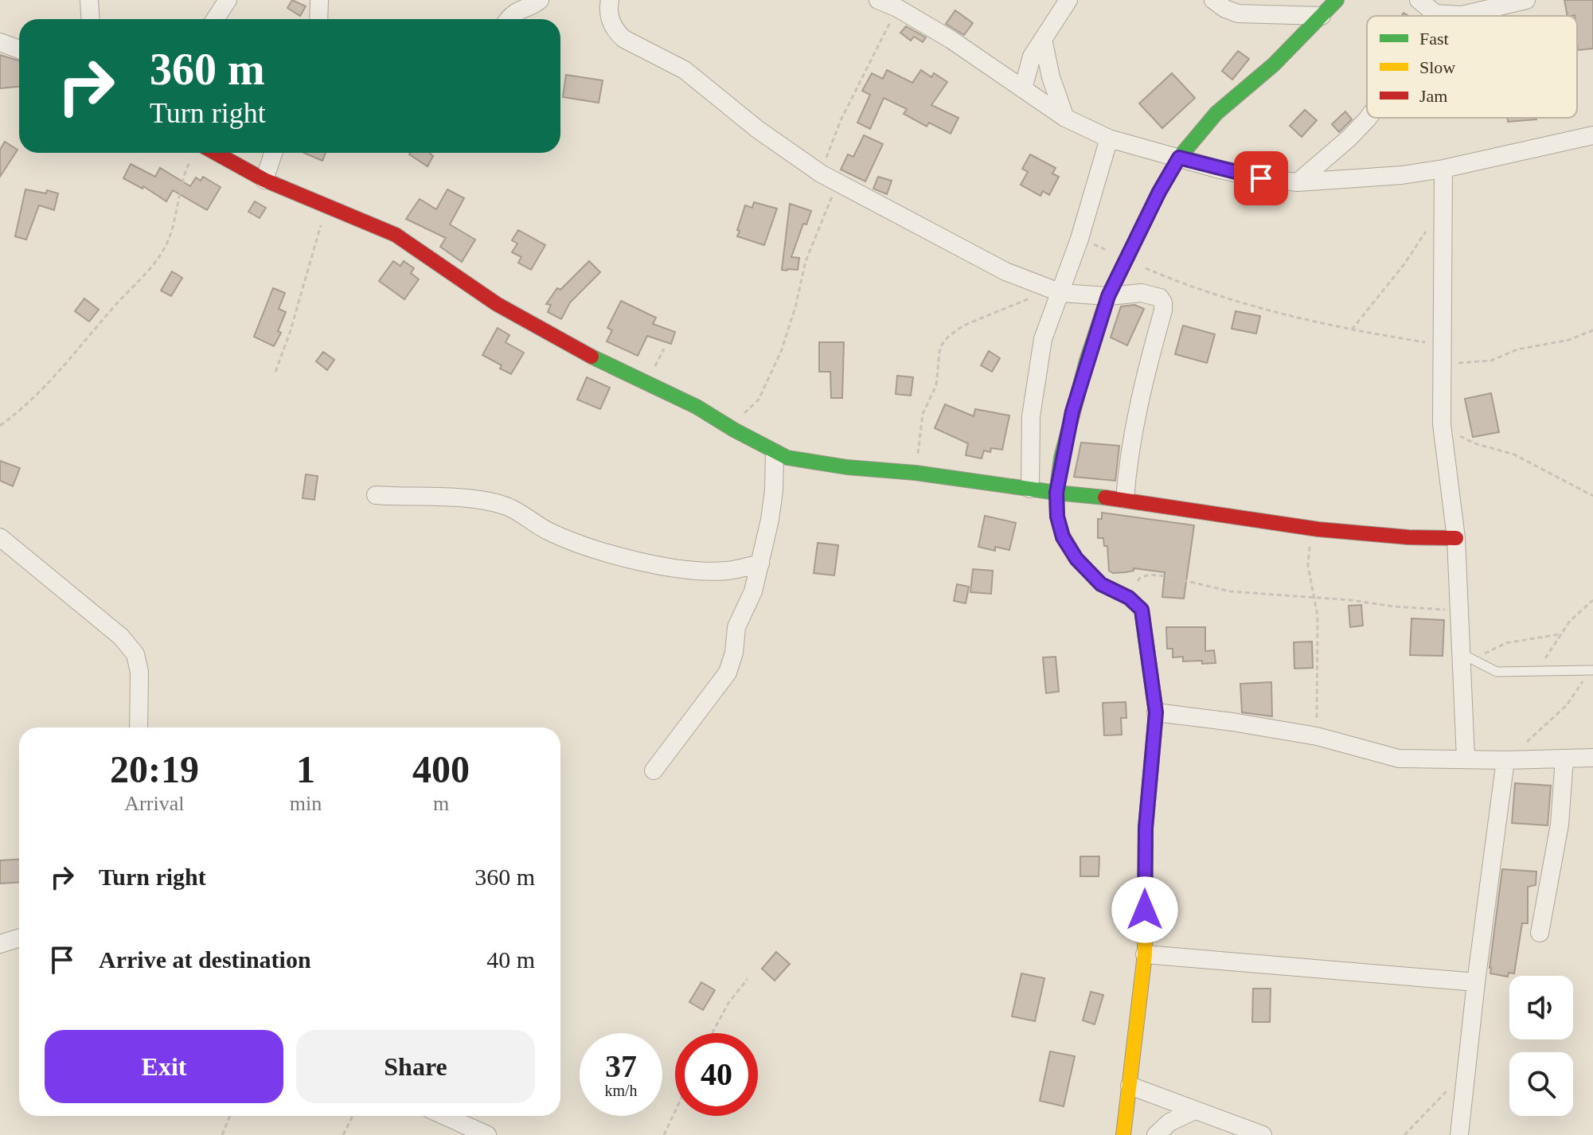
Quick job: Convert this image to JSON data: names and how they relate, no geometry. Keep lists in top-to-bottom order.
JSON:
{
  "legend": ["Fast", "Slow", "Jam"],
  "page": {
    "turn": ["360 m", "Turn right"],
    "eta": [
      "20:19",
      "Arrival",
      "1",
      "min",
      "400",
      "m"
    ],
    "list": [
      {
        "name": "Turn right",
        "value": "360 m"
      },
      {
        "name": "Arrive at destination",
        "value": "40 m"
      }
    ],
    "buttons": ["Exit", "Share"],
    "speed": "37 km/h",
    "limit": "40"
  }
}
